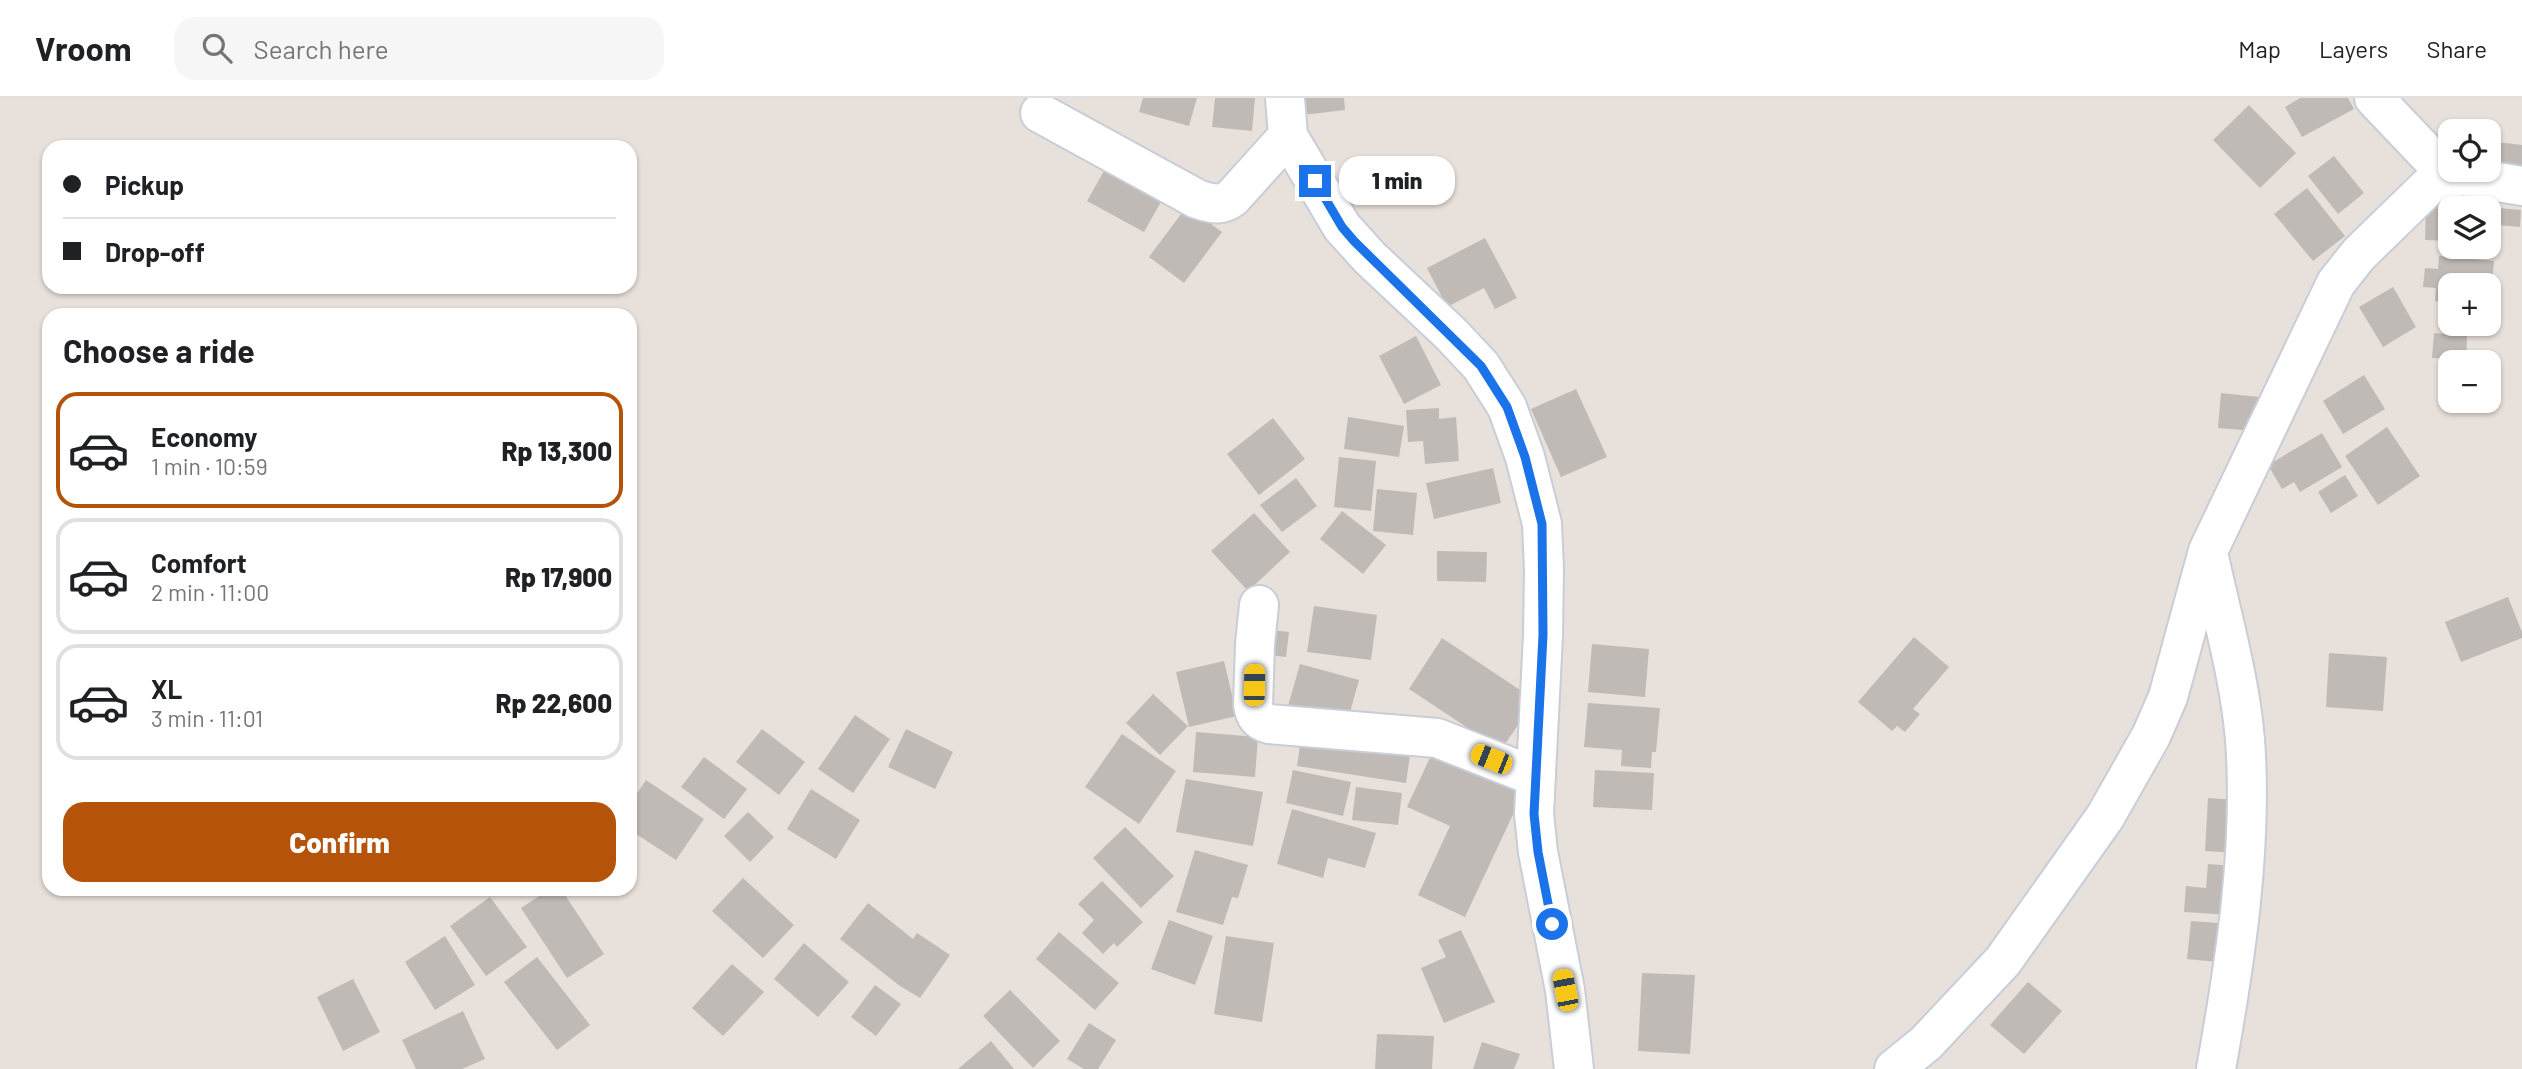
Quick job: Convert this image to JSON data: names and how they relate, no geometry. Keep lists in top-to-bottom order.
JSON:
{
  "page": {
    "header": "Vroom",
    "search": "Search here",
    "nav": ["Map", "Layers", "Share"],
    "map_buttons": ["+", "−"],
    "banner": ["Pickup", "Drop-off"],
    "bubble": "1 min",
    "heading": "Choose a ride",
    "list": [
      {
        "name": "Economy",
        "note": "1 min · 10:59",
        "value": "Rp 13,300"
      },
      {
        "name": "Comfort",
        "note": "2 min · 11:00",
        "value": "Rp 17,900"
      },
      {
        "name": "XL",
        "note": "3 min · 11:01",
        "value": "Rp 22,600"
      }
    ],
    "buttons": "Confirm"
  }
}
